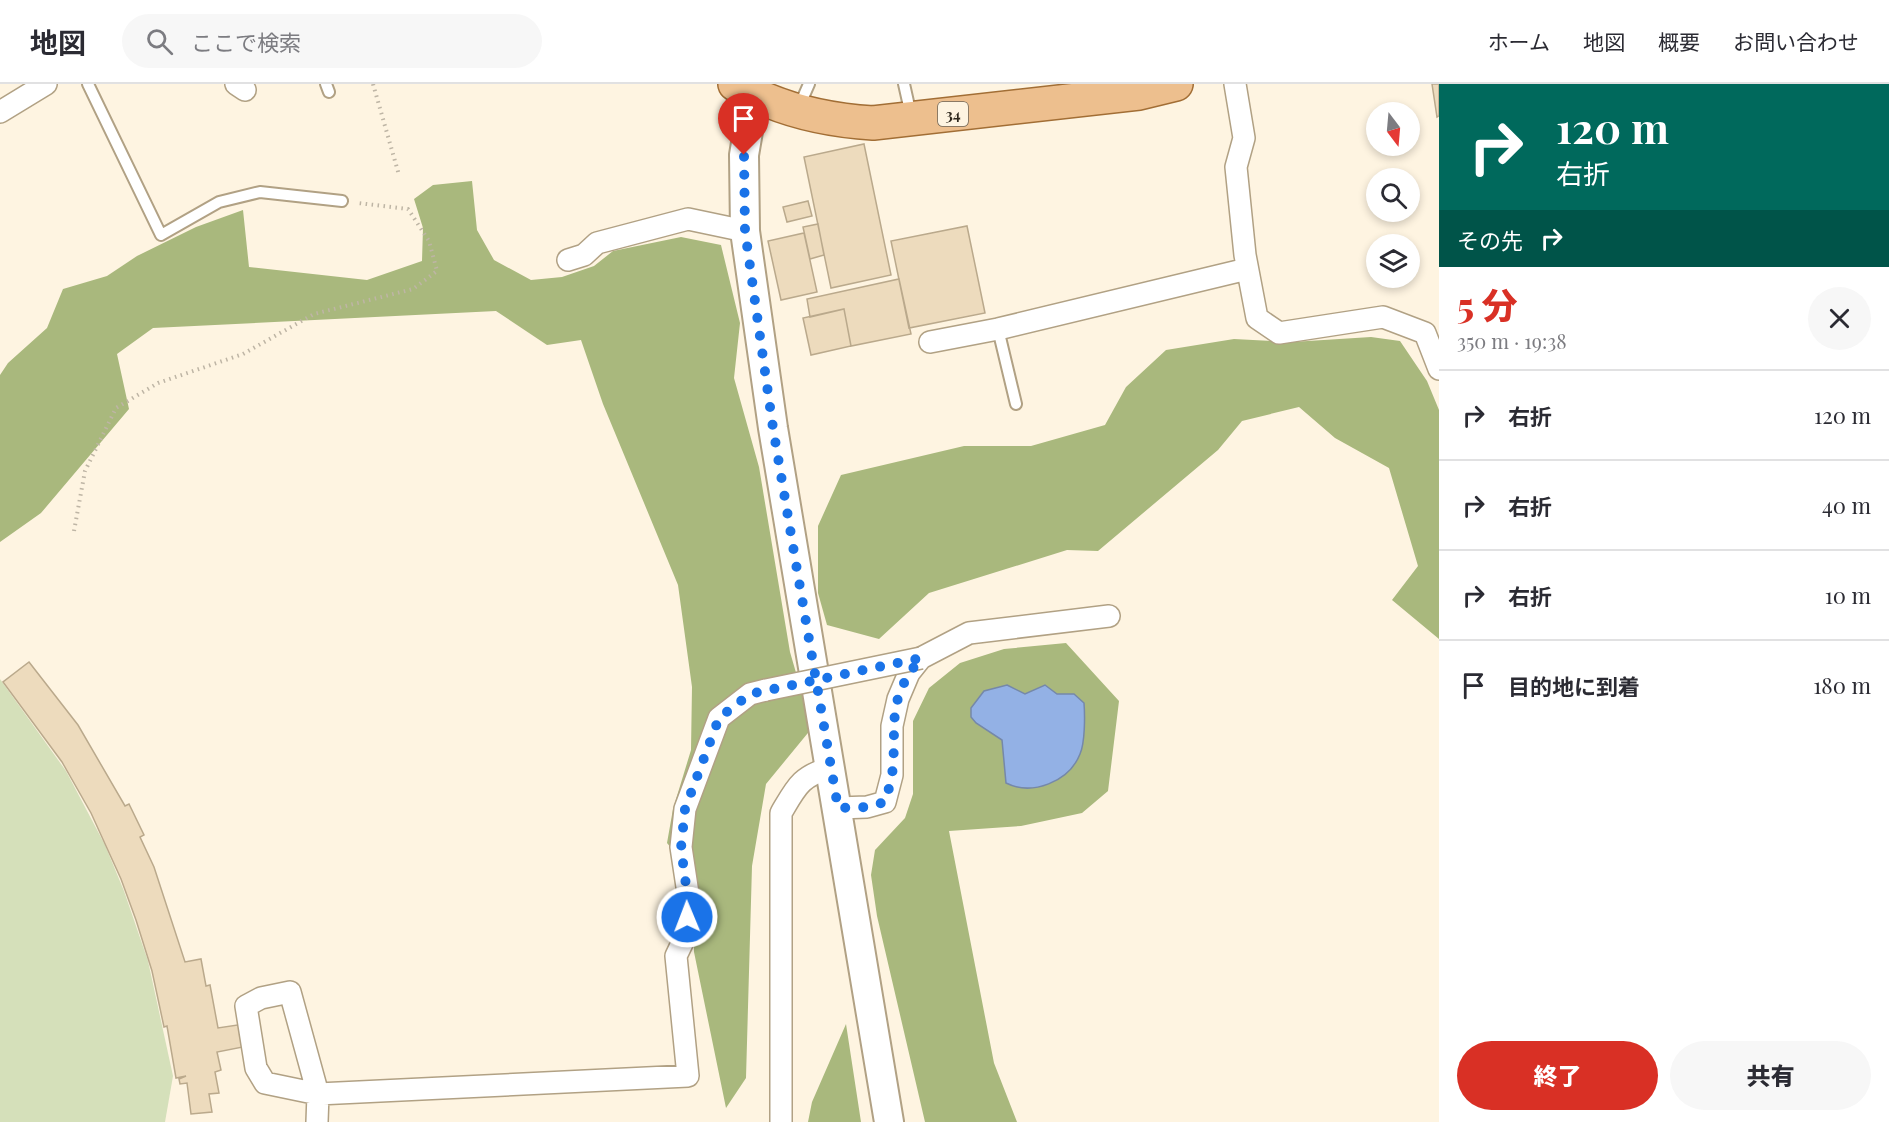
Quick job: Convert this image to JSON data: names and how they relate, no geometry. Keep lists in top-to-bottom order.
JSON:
{
  "streets": {
    "main road": ["34"]
  },
  "north": "bottom",
  "page": {
    "header": "地図",
    "search": "ここで検索",
    "nav": [
      "ホーム",
      "地図",
      "概要",
      "お問い合わせ"
    ],
    "turn": ["120 m", "右折"],
    "then": "その先",
    "heading": ["5 分", "350 m · 19:38"],
    "list": [
      {
        "name": "右折",
        "value": "120 m"
      },
      {
        "name": "右折",
        "value": "40 m"
      },
      {
        "name": "右折",
        "value": "10 m"
      },
      {
        "name": "目的地に到着",
        "value": "180 m"
      }
    ],
    "buttons": ["終了", "共有"]
  }
}
